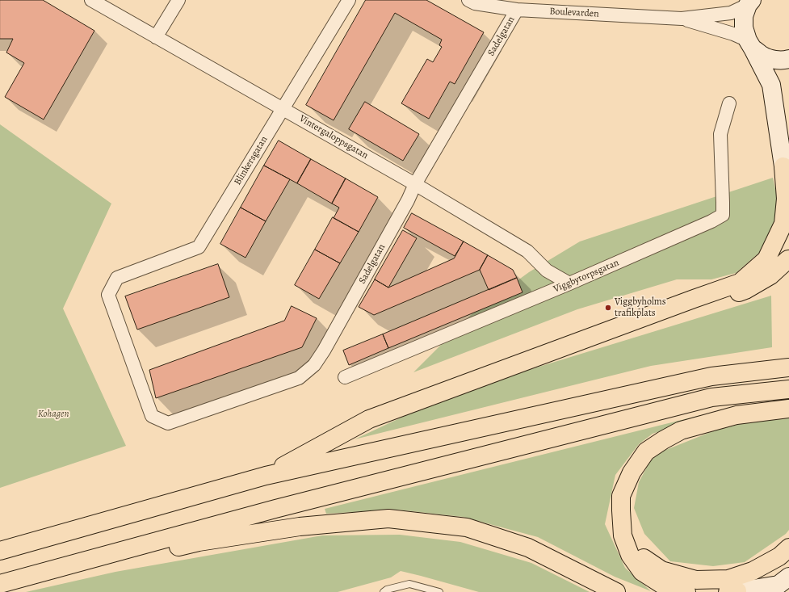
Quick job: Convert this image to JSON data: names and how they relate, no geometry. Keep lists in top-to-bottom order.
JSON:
{
  "streets": {
    "street": [
      "Boulevarden",
      "Sadelgatan",
      "Vintergaloppsgatan",
      "Blinkersgatan",
      "Viggbytorpsgatan"
    ]
  },
  "crossings": [
    ["Boulevarden", "Sadelgatan"],
    ["Sadelgatan", "Vintergaloppsgatan"],
    ["Sadelgatan", "Blinkersgatan"],
    ["Vintergaloppsgatan", "Blinkersgatan"],
    ["Vintergaloppsgatan", "Viggbytorpsgatan"]
  ],
  "parks": ["Kohagen"],
  "places": ["Viggbyholms trafikplats"]
}
